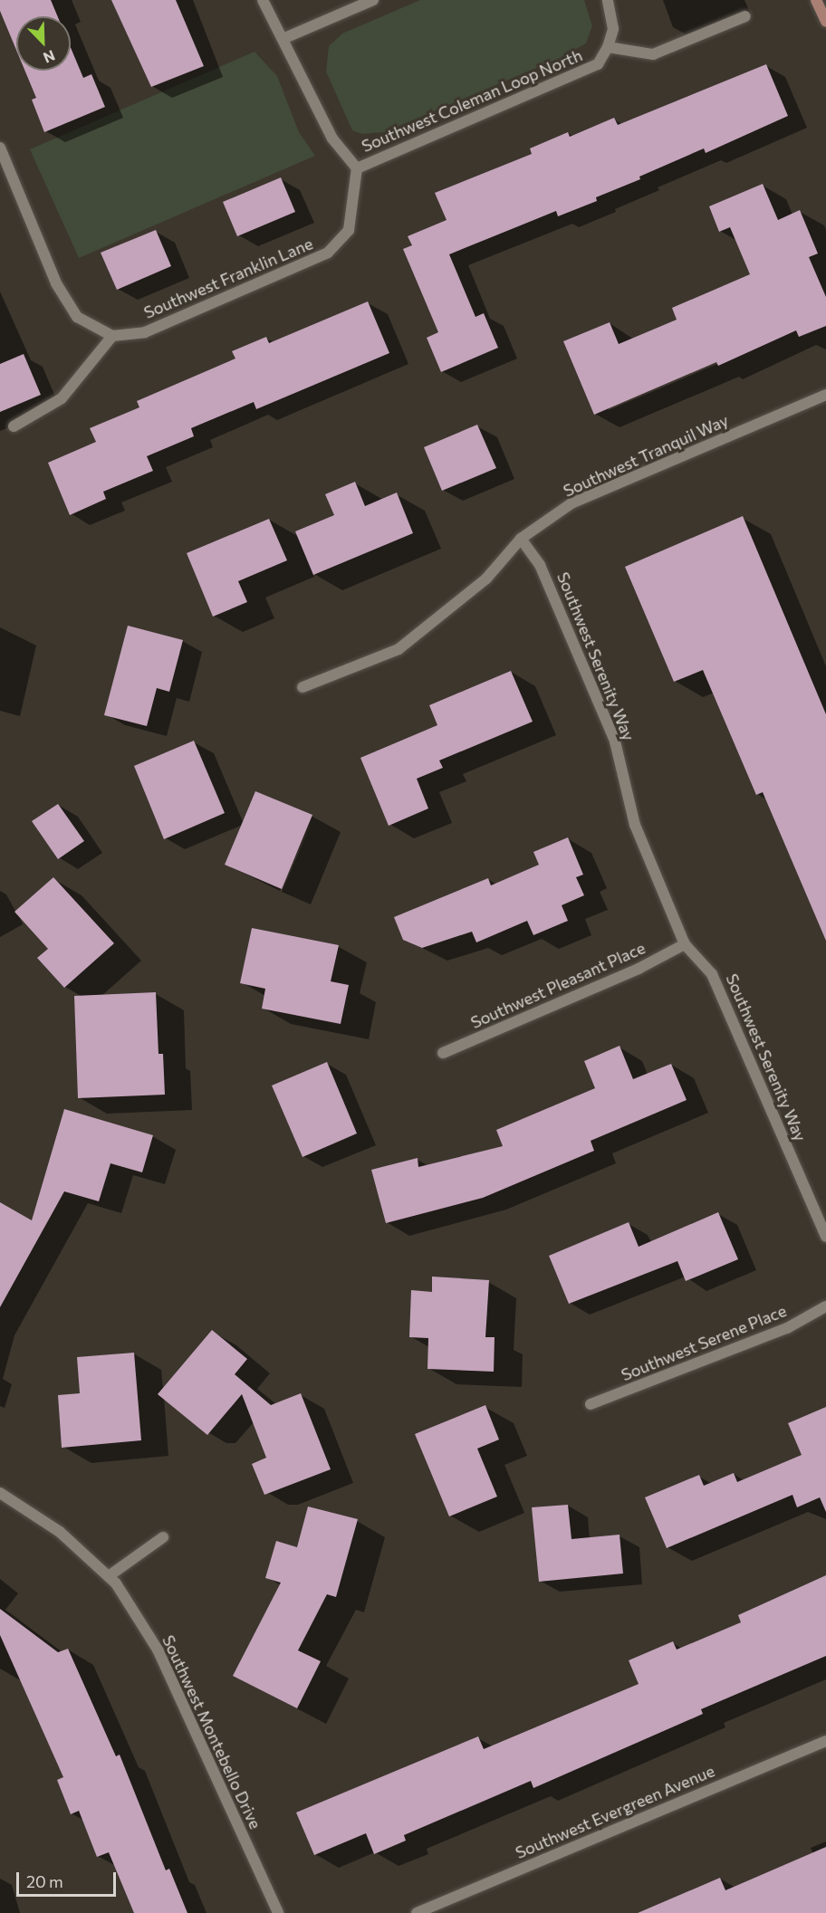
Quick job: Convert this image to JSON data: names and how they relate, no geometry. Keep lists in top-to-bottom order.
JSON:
{
  "streets": {
    "street": [
      "Southwest Coleman Loop North",
      "Southwest Franklin Lane",
      "Southwest Tranquil Way",
      "Southwest Serenity Way",
      "Southwest Pleasant Place",
      "Southwest Serene Place",
      "Southwest Montebello Drive",
      "Southwest Evergreen Avenue"
    ]
  },
  "crossings": [
    ["Southwest Coleman Loop North", "Southwest Franklin Lane"],
    ["Southwest Tranquil Way", "Southwest Serenity Way"],
    ["Southwest Serenity Way", "Southwest Pleasant Place"]
  ],
  "scale_bar": "20 m",
  "north": "bottom right"
}
